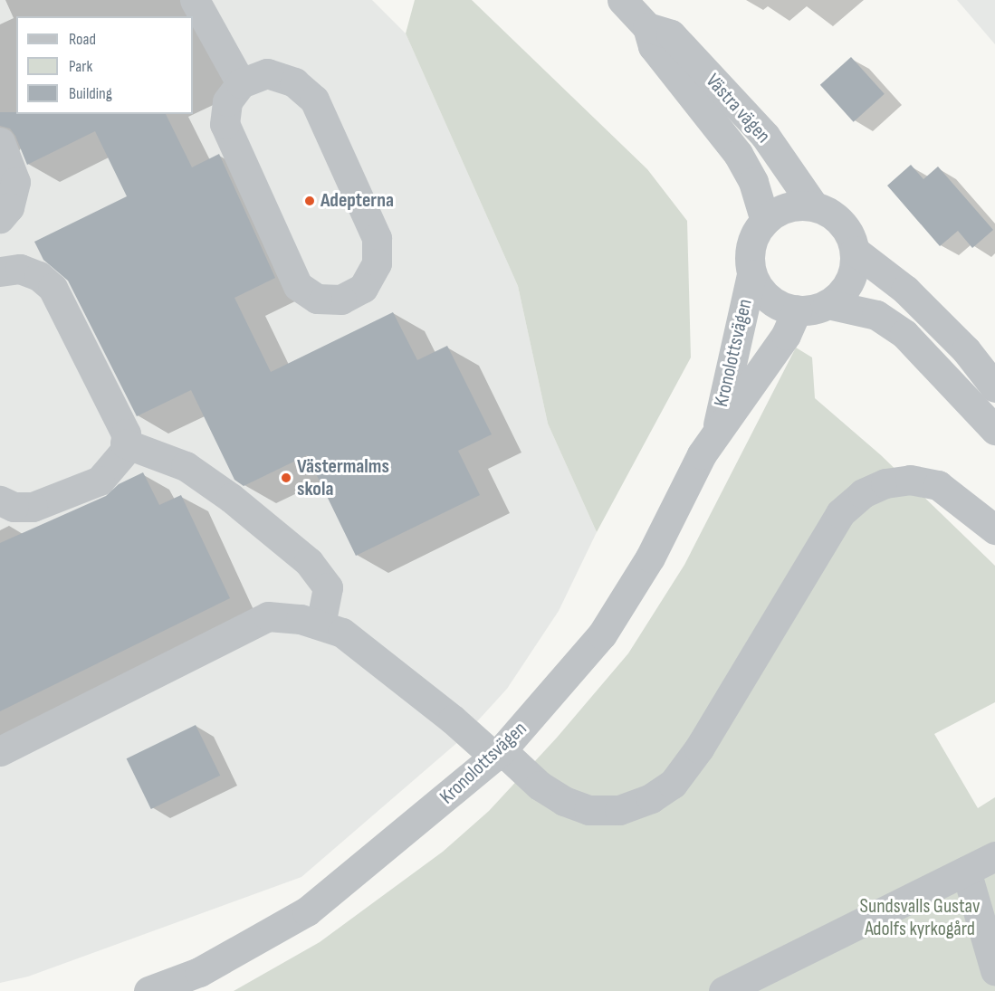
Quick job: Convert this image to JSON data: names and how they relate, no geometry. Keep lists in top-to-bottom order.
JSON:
{
  "streets": {
    "street": ["Västra vägen", "Kronolottsvägen"]
  },
  "crossings": [
    ["Västra vägen", "Kronolottsvägen"]
  ],
  "parks": ["Sundsvalls Gustav Adolfs kyrkogård"],
  "places": ["Adepterna", "Västermalms skola"],
  "legend": ["Road", "Park", "Building"]
}
